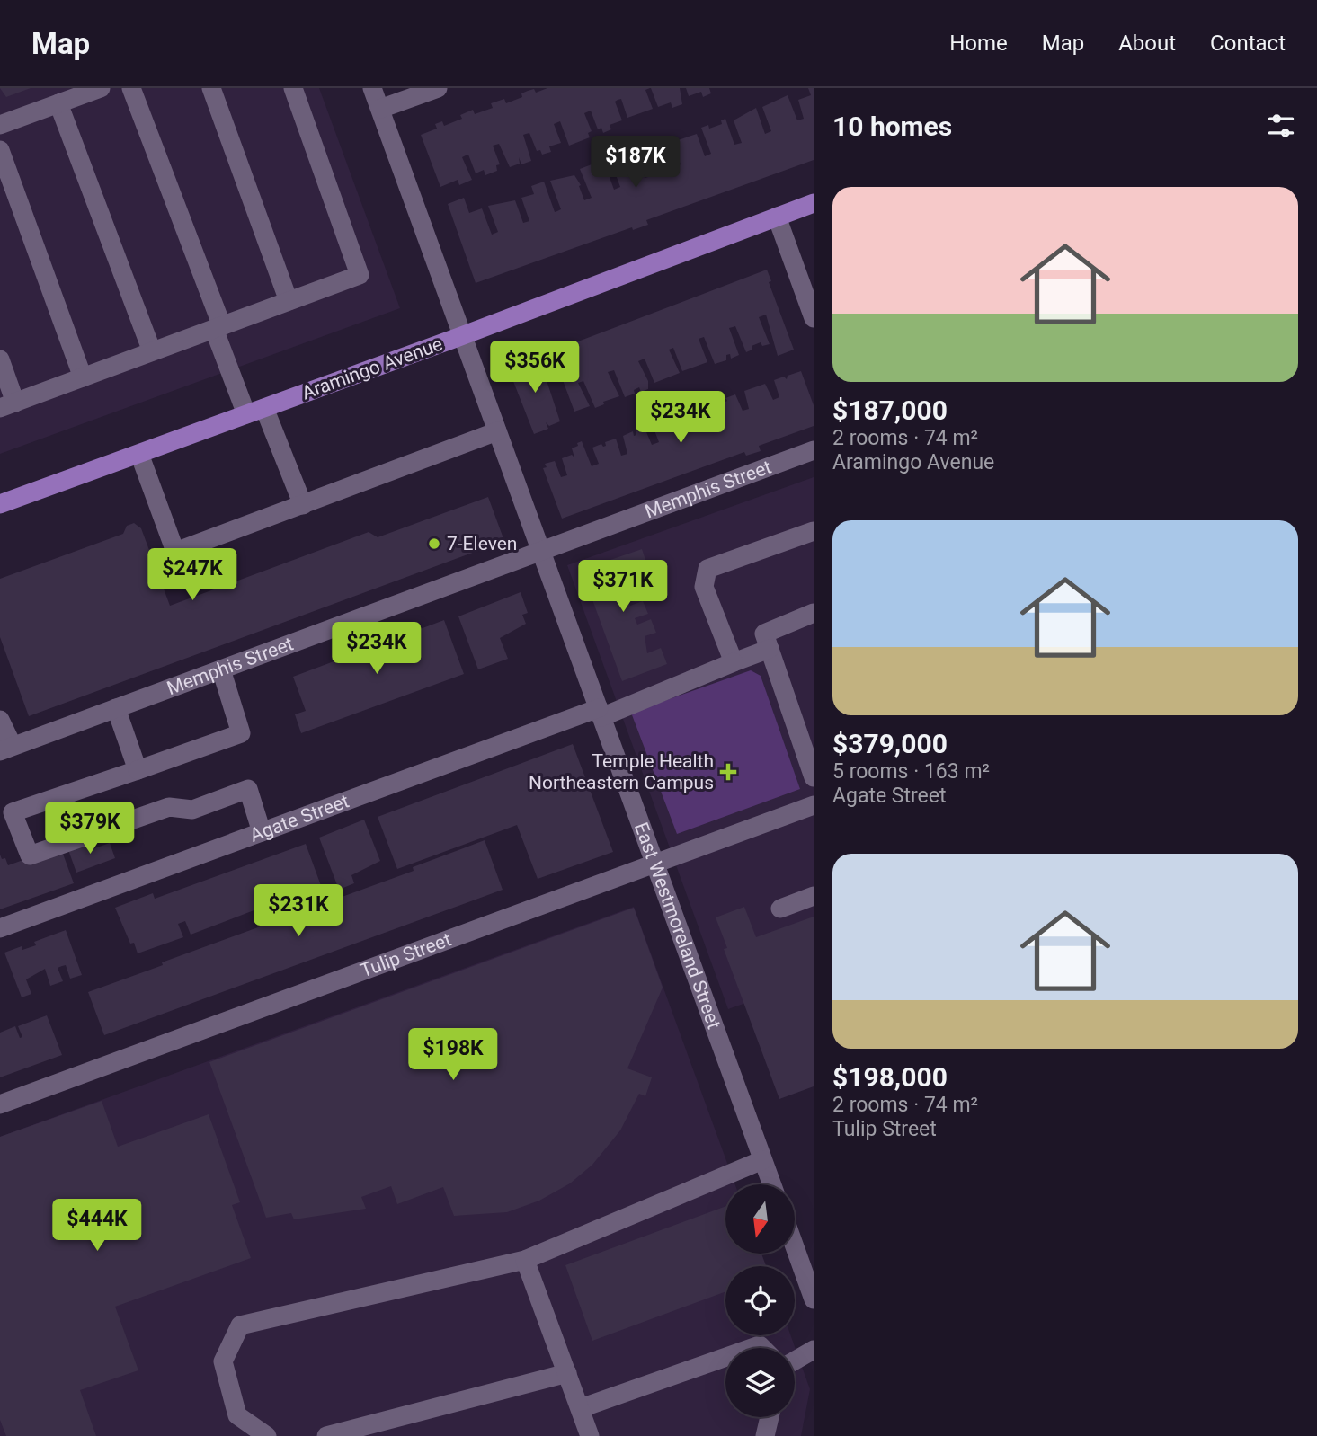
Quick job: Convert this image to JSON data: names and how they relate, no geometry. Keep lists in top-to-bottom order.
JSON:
{
  "streets": {
    "main road": ["Aramingo Avenue"],
    "street": [
      "Memphis Street",
      "Agate Street",
      "East Westmoreland Street",
      "Tulip Street"
    ]
  },
  "crossings": [
    ["Aramingo Avenue", "East Westmoreland Street"],
    ["Memphis Street", "East Westmoreland Street"],
    ["Agate Street", "East Westmoreland Street"],
    ["East Westmoreland Street", "Tulip Street"]
  ],
  "places": {
    "other": ["7-Eleven"],
    "health": ["Temple Health Northeastern Campus"]
  },
  "north": "bottom",
  "page": {
    "header": "Map",
    "nav": [
      "Home",
      "Map",
      "About",
      "Contact"
    ],
    "heading": "10 homes",
    "price": [
      "$187K",
      "$356K",
      "$234K",
      "$247K",
      "$371K",
      "$234K",
      "$379K",
      "$231K",
      "$198K",
      "$444K"
    ],
    "list": [
      {
        "name": "$187,000",
        "note": "2 rooms · 74 m² · Aramingo Avenue"
      },
      {
        "name": "$379,000",
        "note": "5 rooms · 163 m² · Agate Street"
      },
      {
        "name": "$198,000",
        "note": "2 rooms · 74 m² · Tulip Street"
      }
    ]
  }
}
